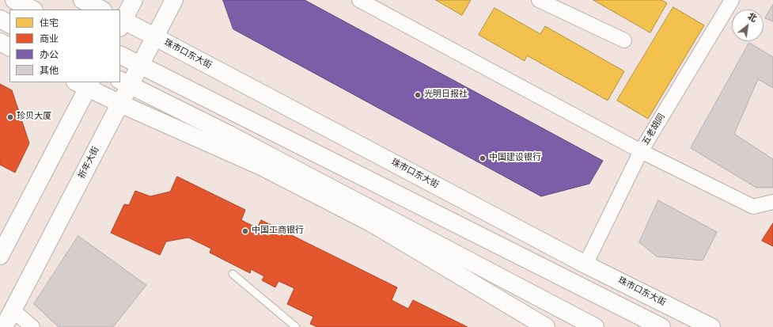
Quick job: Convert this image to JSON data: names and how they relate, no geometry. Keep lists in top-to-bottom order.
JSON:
{
  "streets": {
    "main road": ["珠市口东大街", "祈年大街"],
    "street": ["五老胡同"]
  },
  "crossings": [
    ["珠市口东大街", "五老胡同"],
    ["珠市口东大街", "祈年大街"]
  ],
  "places": [
    "光明日报社",
    "珍贝大厦",
    "中国建设银行",
    "中国工商银行"
  ],
  "legend": [
    "住宅",
    "商业",
    "办公",
    "其他"
  ],
  "north": "top right"
}
